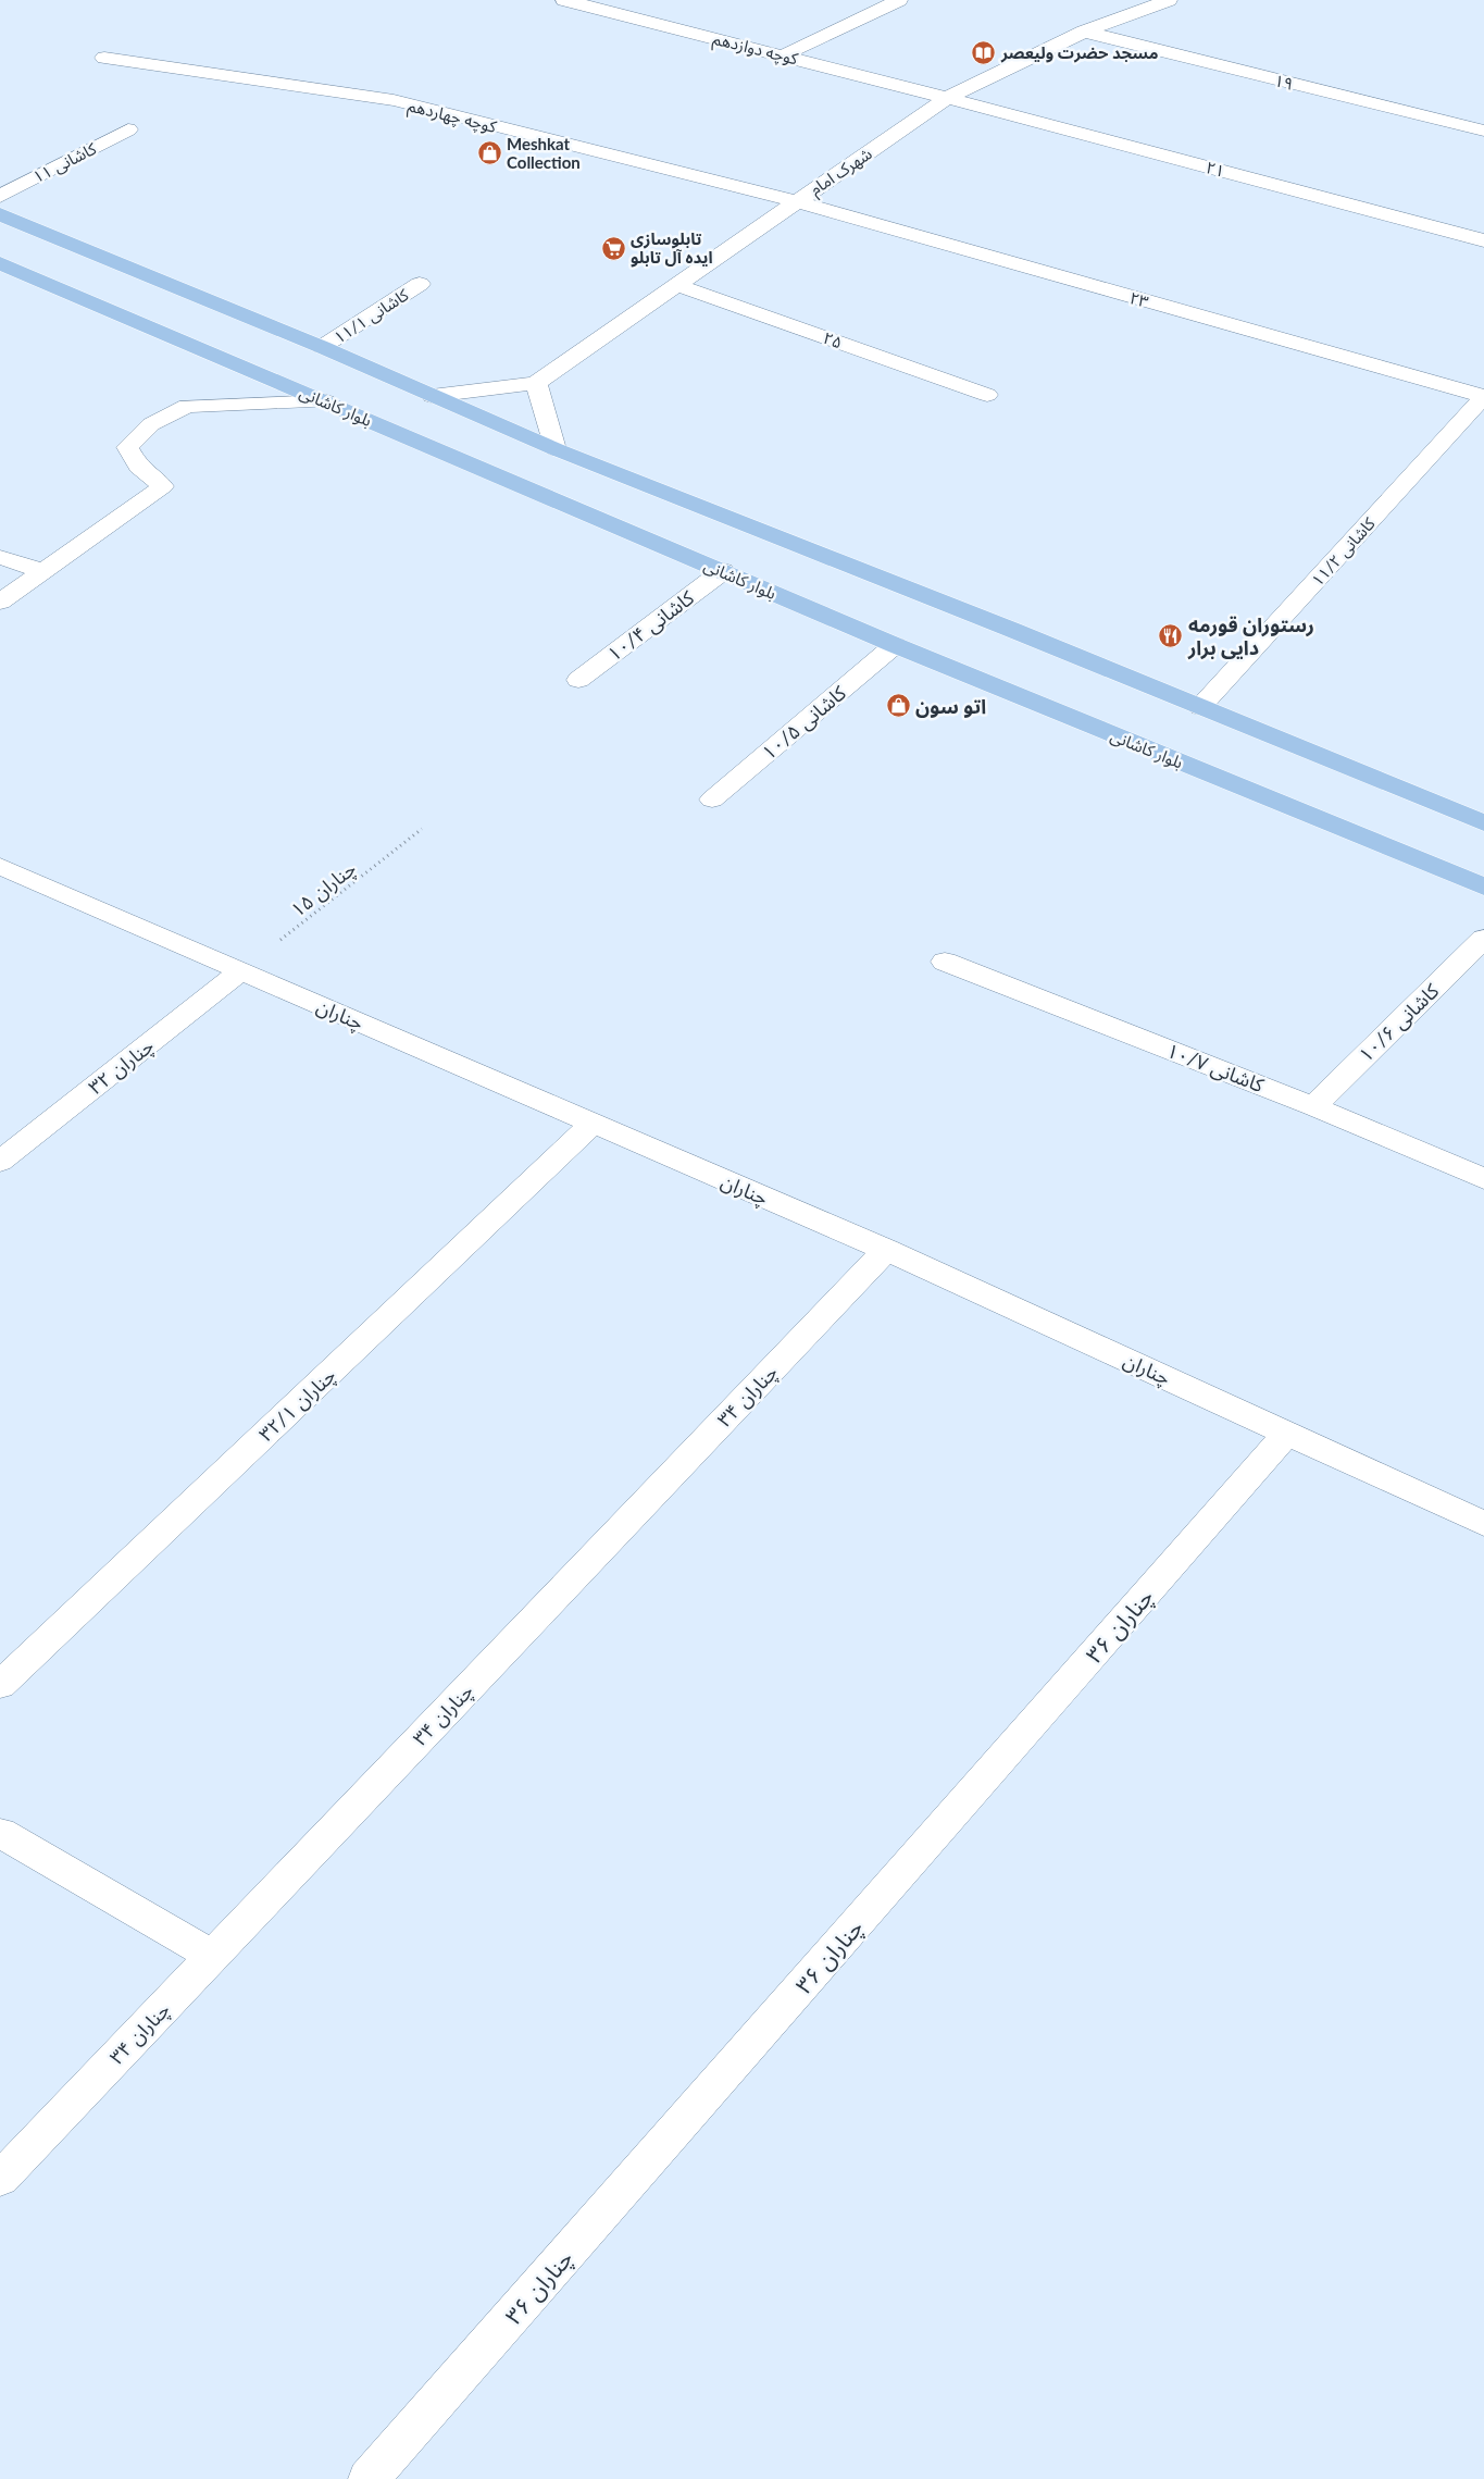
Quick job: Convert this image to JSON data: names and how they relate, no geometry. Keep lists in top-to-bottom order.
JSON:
{
  "streets": {
    "main road": ["بلوار کاشانی"],
    "street": [
      "کوچه دوازدهم",
      "۱۹",
      "کوچه چهاردهم",
      "۱۱ کاشانی",
      "۲۱",
      "شهرک امام",
      "۲۳",
      "۱۱/۱ کاشانی",
      "۲۵",
      "۱۱/۲ کاشانی",
      "۱۰/۴ کاشانی",
      "۱۰/۵ کاشانی",
      "چناران",
      "۱۰/۶ کاشانی",
      "چناران ۳۲",
      "۱۰/۷ کاشانی",
      "چناران ۳۴",
      "چناران ۳۲/۱",
      "چناران ۳۶"
    ],
    "path": ["چناران ۱۵"]
  },
  "crossings": [
    ["کوچه دوازدهم", "۲۱"],
    ["کوچه دوازدهم", "شهرک امام"],
    ["۱۹", "شهرک امام"],
    ["کوچه چهاردهم", "شهرک امام"],
    ["کوچه چهاردهم", "۲۳"],
    ["۲۱", "شهرک امام"],
    ["شهرک امام", "۲۳"],
    ["شهرک امام", "۲۵"],
    ["۲۳", "۱۱/۲ کاشانی"],
    ["بلوار کاشانی", "۱۰/۴ کاشانی"],
    ["بلوار کاشانی", "۱۰/۵ کاشانی"],
    ["چناران ۱۵", "چناران"],
    ["چناران ۱۵", "چناران ۳۲"],
    ["چناران", "چناران ۳۲"],
    ["چناران", "چناران ۳۴"],
    ["چناران", "چناران ۳۲/۱"],
    ["چناران", "چناران ۳۶"],
    ["۱۰/۶ کاشانی", "۱۰/۷ کاشانی"]
  ],
  "places": {
    "library": ["مسجد حضرت ولیعصر"],
    "shop": ["Meshkat Collection", "اتو سون"],
    "supermarket": ["تابلوسازی ایده آل تابلو"],
    "restaurant": ["رستوران قورمه دایی برار"]
  }
}
